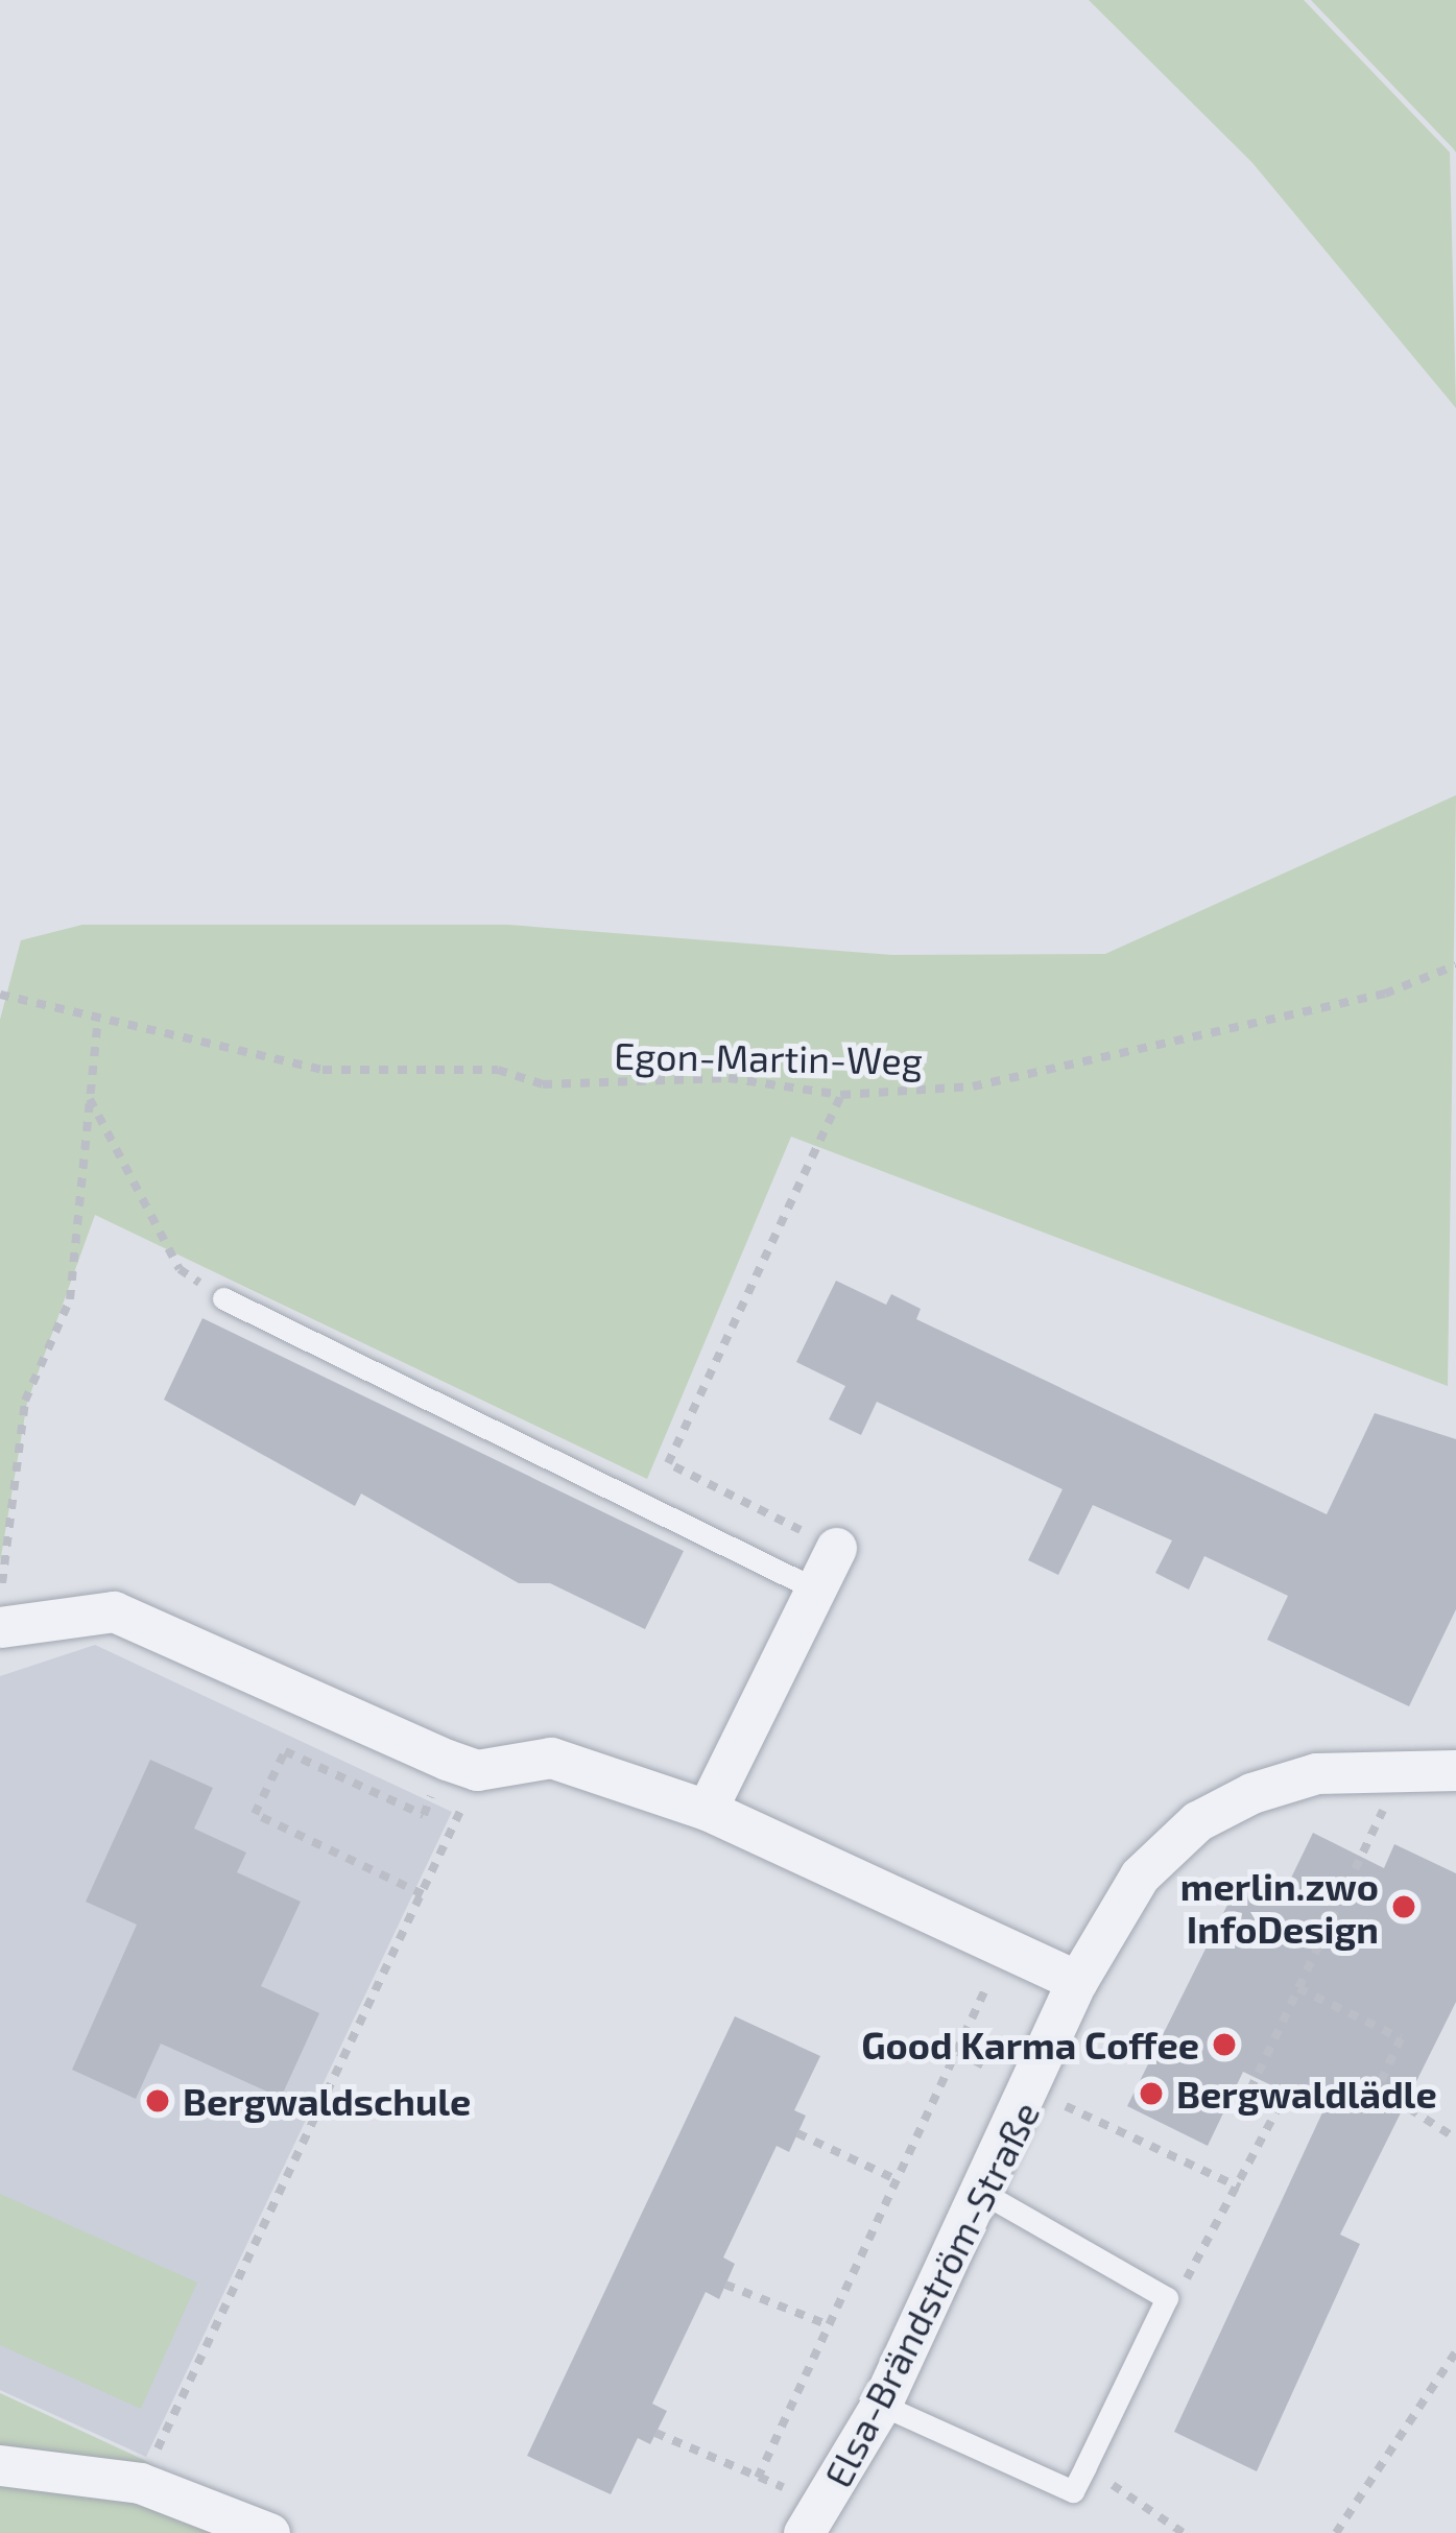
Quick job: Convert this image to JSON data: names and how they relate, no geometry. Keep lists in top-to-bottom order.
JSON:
{
  "streets": {
    "street": ["Elsa-Brändström-Straße"],
    "path": ["Egon-Martin-Weg"]
  },
  "places": [
    "merlin.zwo InfoDesign",
    "Good Karma Coffee",
    "Bergwaldlädle",
    "Bergwaldschule"
  ]
}
